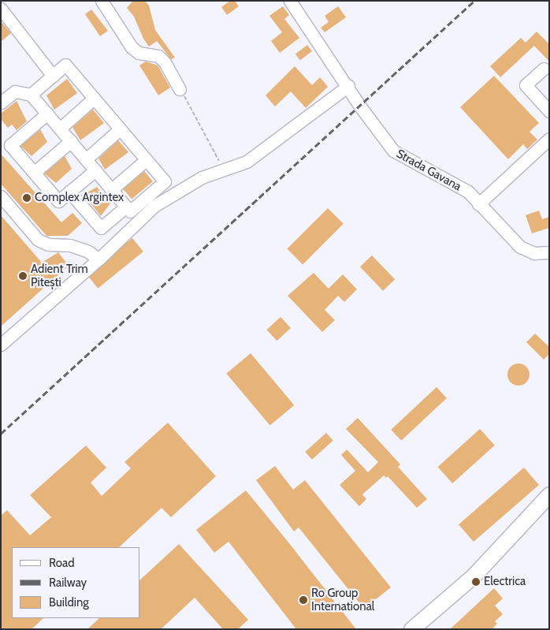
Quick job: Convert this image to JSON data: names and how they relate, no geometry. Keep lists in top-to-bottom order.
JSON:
{
  "streets": {
    "street": ["Strada Gavana"]
  },
  "places": [
    "Complex Argintex",
    "Adient Trim Pitești",
    "Electrica",
    "Ro Group International"
  ],
  "legend": ["Road", "Railway", "Building"]
}
